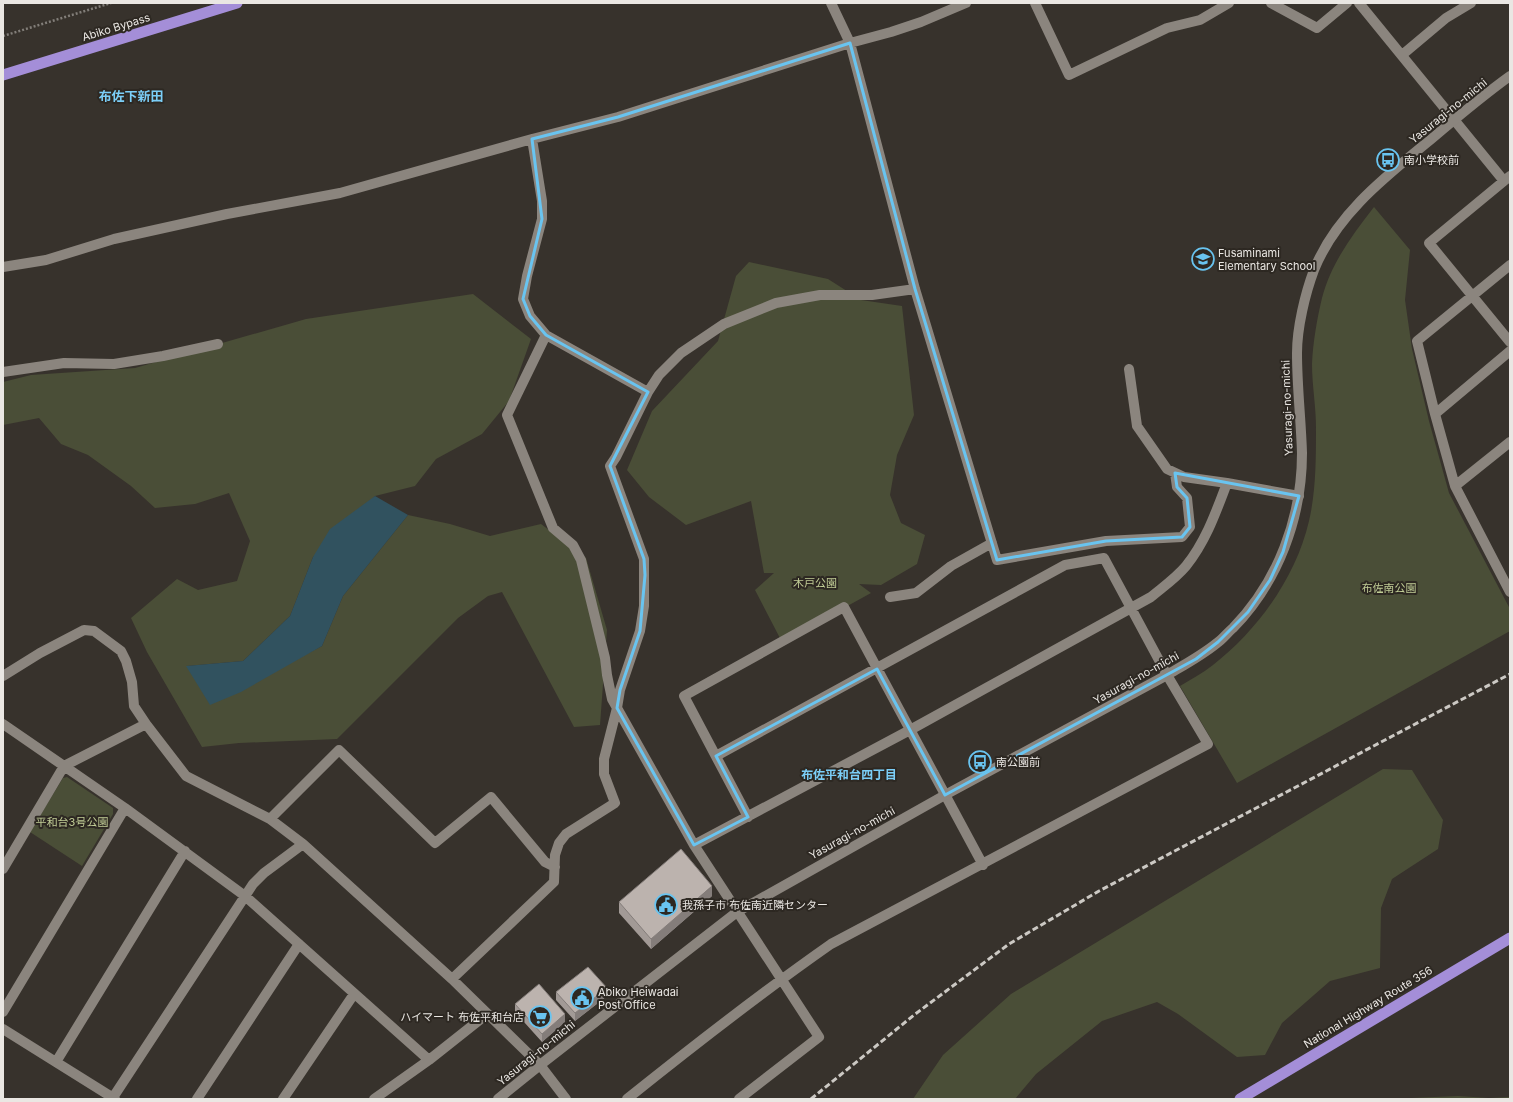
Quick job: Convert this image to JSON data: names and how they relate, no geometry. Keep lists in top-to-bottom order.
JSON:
{
  "streets": {
    "highway": ["Abiko Bypass", "National Highway Route 356"],
    "street": ["Yasuragi-no-michi"]
  },
  "districts": ["布佐下新田", "布佐平和台四丁目"],
  "parks": ["木戸公園", "布佐南公園", "平和台3号公園"],
  "places": {
    "bus stop": ["南小学校前", "南公園前"],
    "school or university": ["Fusaminami Elementary School"],
    "public building": ["我孫子市 布佐南近隣センター", "Abiko Heiwadai Post Office"],
    "supermarket": ["ハイマート 布佐平和台店"]
  }
}
